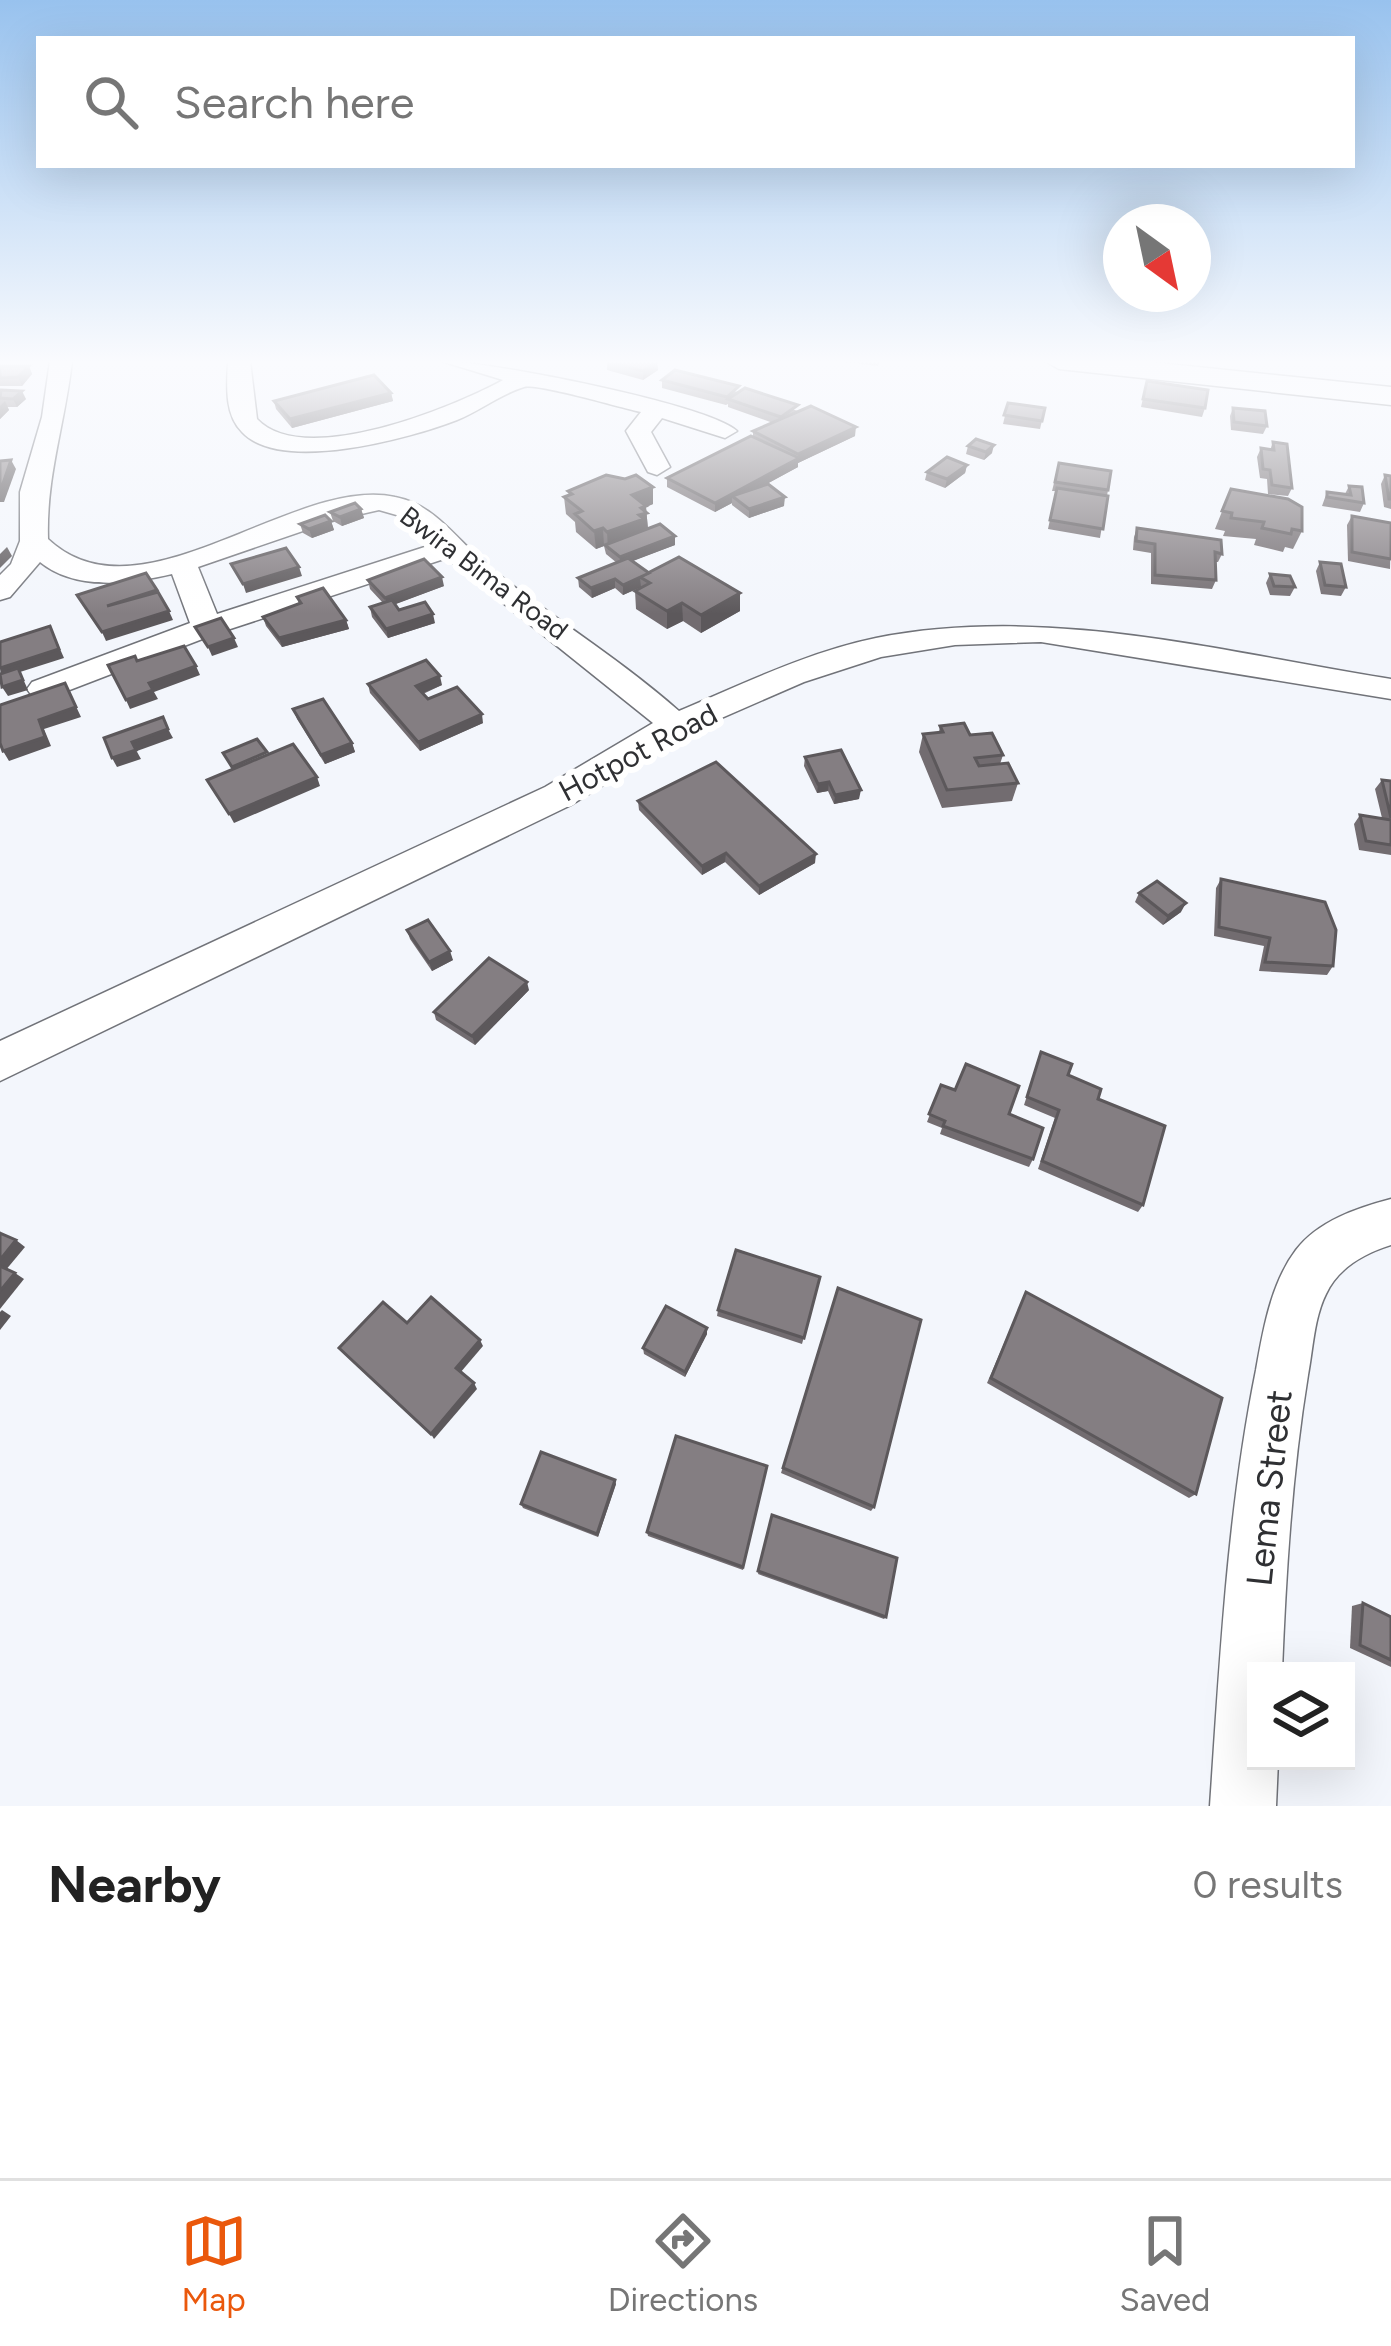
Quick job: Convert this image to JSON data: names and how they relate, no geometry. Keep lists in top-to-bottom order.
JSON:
{
  "streets": {
    "street": ["Bwira Bima Road", "Hotpot Road", "Lema Street"]
  },
  "crossings": [
    ["Bwira Bima Road", "Hotpot Road"]
  ],
  "north": "bottom right",
  "page": {
    "search": "Search here",
    "heading": ["Nearby", "0 results"],
    "nav": ["Map", "Directions", "Saved"]
  }
}
